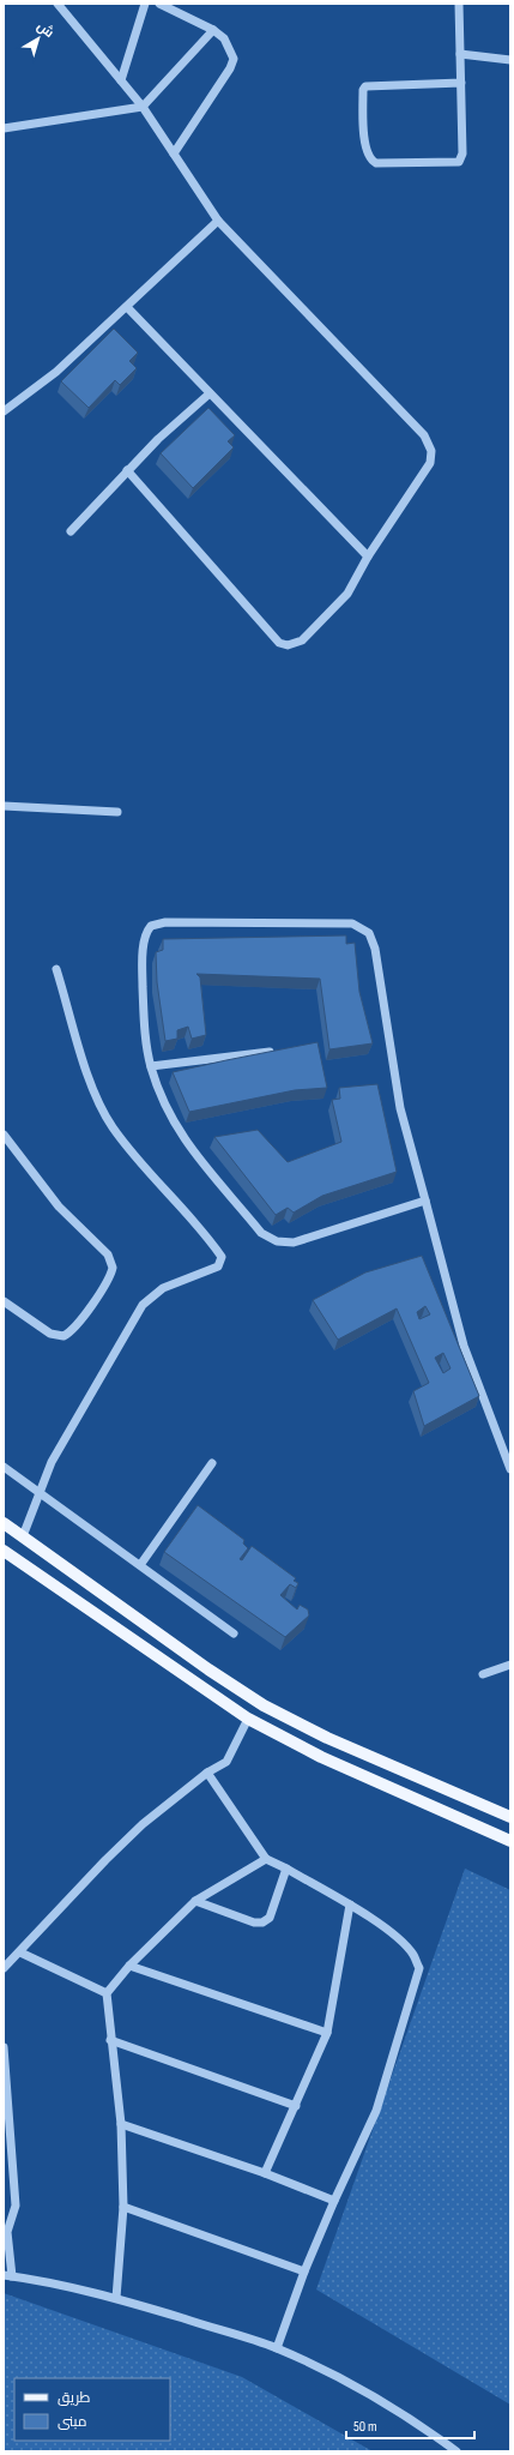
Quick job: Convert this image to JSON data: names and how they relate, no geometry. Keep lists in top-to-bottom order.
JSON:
{
  "legend": ["طريق", "مبنى"],
  "scale_bar": "50 m",
  "north": "top right"
}
